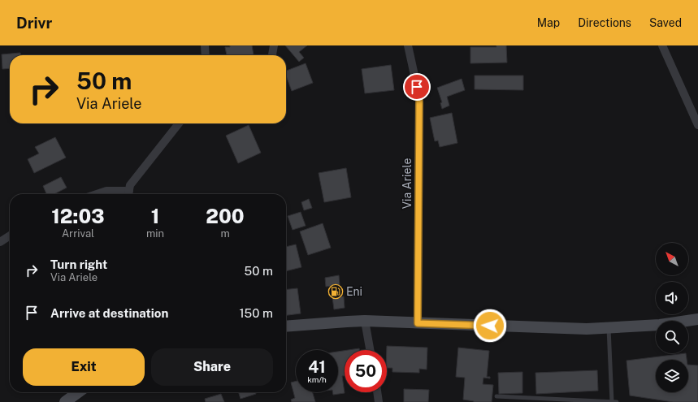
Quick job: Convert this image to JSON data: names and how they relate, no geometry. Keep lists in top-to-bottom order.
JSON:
{
  "streets": {
    "street": ["Via Ariele"]
  },
  "places": {
    "fuel station": ["Eni"]
  },
  "north": "top left",
  "page": {
    "header": "Drivr",
    "nav": ["Map", "Directions", "Saved"],
    "turn": ["50 m", "Via Ariele"],
    "eta": [
      "12:03",
      "Arrival",
      "1",
      "min",
      "200",
      "m"
    ],
    "list": [
      {
        "name": "Turn right",
        "note": "Via Ariele",
        "value": "50 m"
      },
      {
        "name": "Arrive at destination",
        "value": "150 m"
      }
    ],
    "buttons": ["Exit", "Share"],
    "speed": "41 km/h",
    "limit": "50"
  }
}
